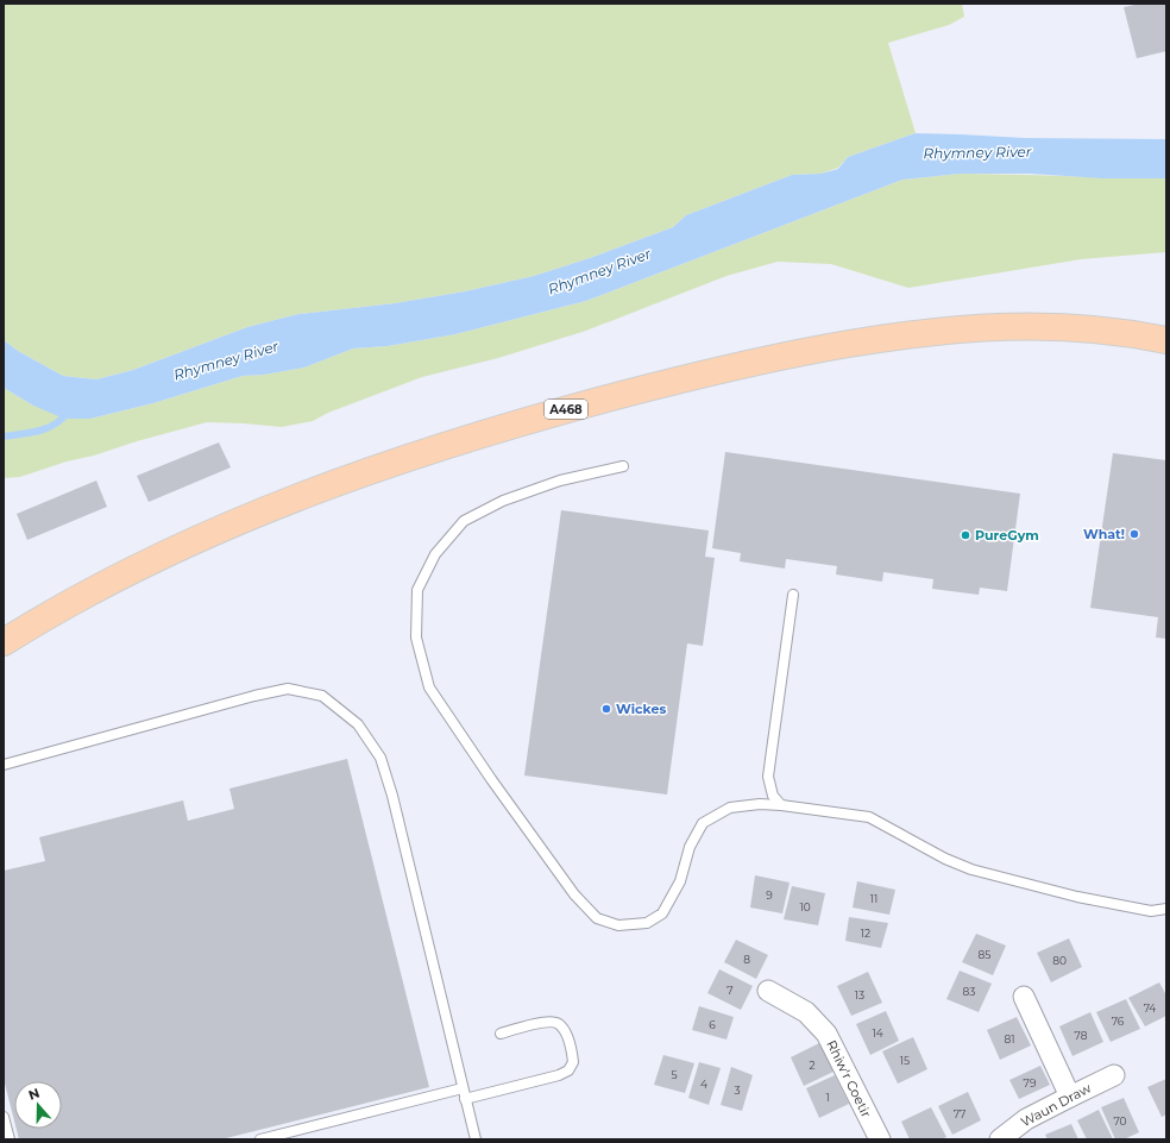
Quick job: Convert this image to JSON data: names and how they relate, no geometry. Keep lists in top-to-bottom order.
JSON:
{
  "streets": {
    "main road": ["A468"],
    "street": ["Rhiw'r Coetir", "Waun Draw"]
  },
  "water": ["Rhymney River"],
  "places": ["What!", "PureGym", "Wickes"],
  "house_numbers": [
    "9",
    "11",
    "10",
    "12",
    "85",
    "8",
    "80",
    "7",
    "83",
    "13",
    "74",
    "76",
    "6",
    "14",
    "78",
    "81",
    "15",
    "2",
    "5",
    "79",
    "4",
    "3",
    "1",
    "77",
    "70"
  ],
  "north": "top"
}
